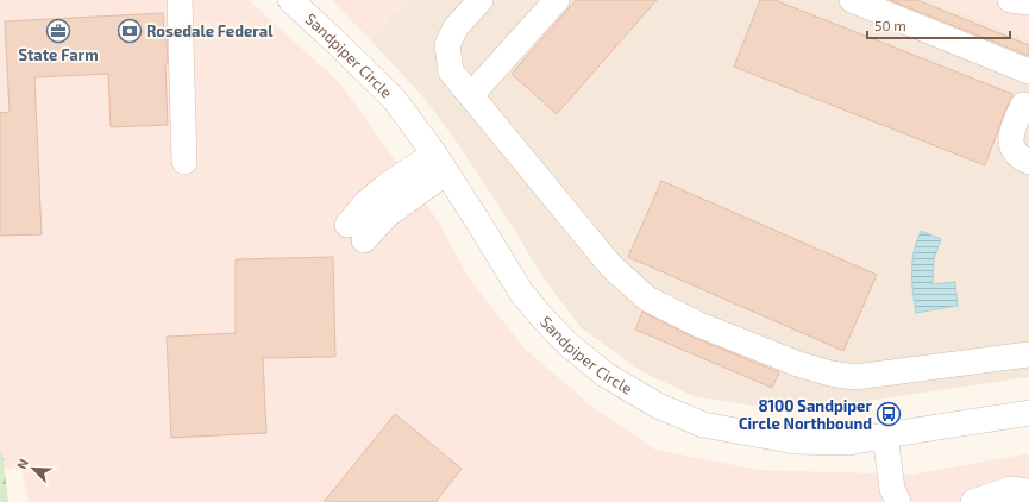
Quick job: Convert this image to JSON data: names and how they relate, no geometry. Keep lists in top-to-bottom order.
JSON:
{
  "streets": {
    "street": ["Sandpiper Circle"]
  },
  "places": {
    "office": ["State Farm"],
    "bank": ["Rosedale Federal"],
    "bus stop": ["8100 Sandpiper Circle Northbound"]
  },
  "scale_bar": "50 m",
  "north": "top left"
}
